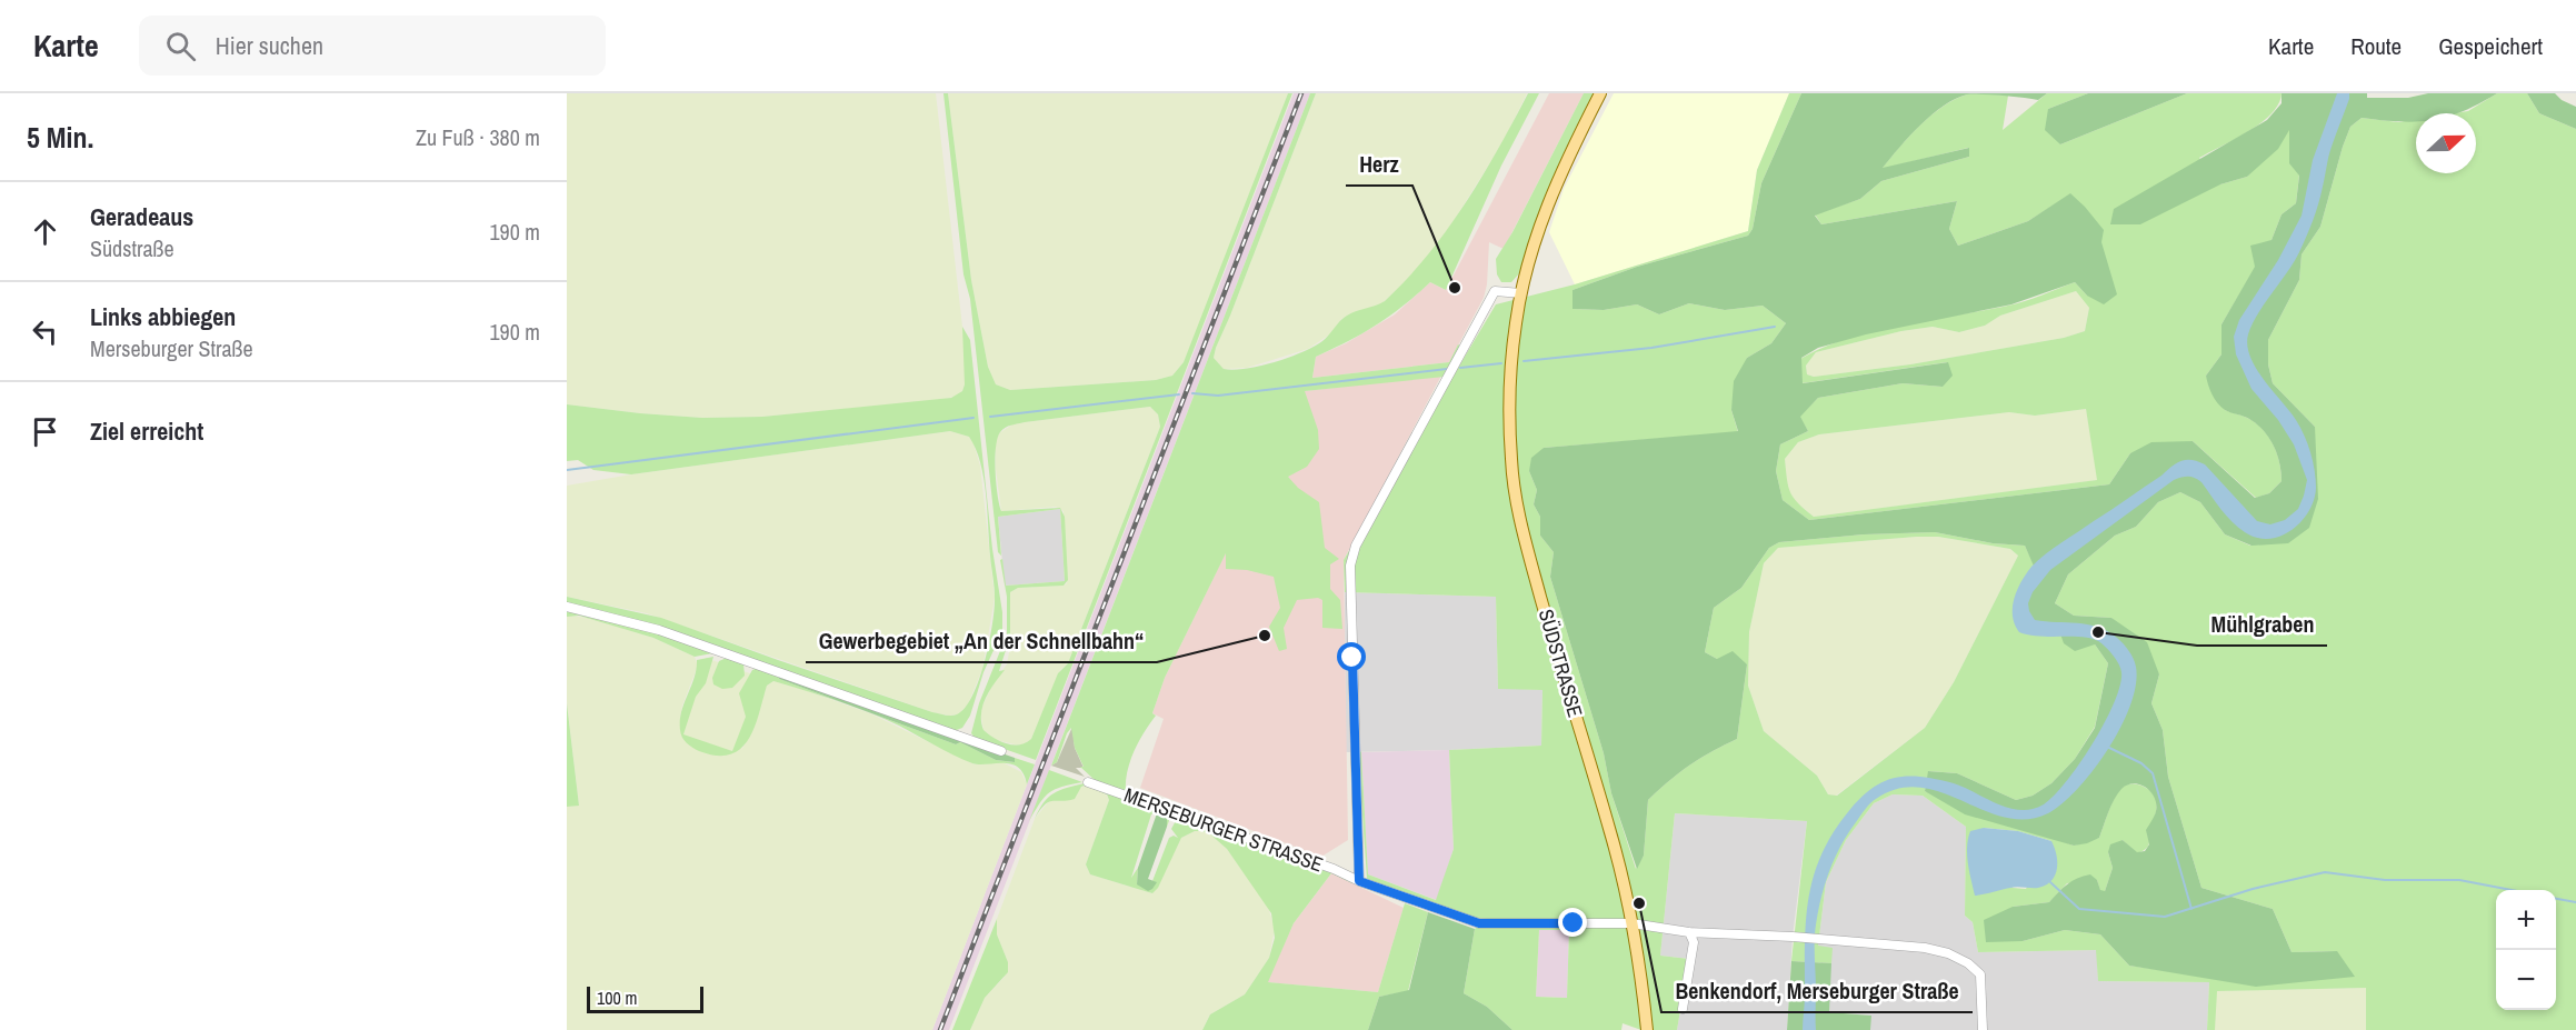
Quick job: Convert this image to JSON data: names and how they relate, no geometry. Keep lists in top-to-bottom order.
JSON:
{
  "streets": {
    "main road": ["SÜDSTRASSE"],
    "street": ["MERSEBURGER STRASSE"]
  },
  "crossings": [
    ["SÜDSTRASSE", "MERSEBURGER STRASSE"]
  ],
  "places": [
    "Herz",
    "Mühlgraben",
    "Gewerbegebiet „An der Schnellbahn“",
    "Benkendorf, Merseburger Straße"
  ],
  "scale_bar": "100 m",
  "north": "right",
  "page": {
    "header": "Karte",
    "search": "Hier suchen",
    "nav": ["Karte", "Route", "Gespeichert"],
    "heading": ["5 Min.", "Zu Fuß · 380 m"],
    "list": [
      ["Geradeaus", "Südstraße", "190 m"],
      ["Links abbiegen", "Merseburger Straße", "190 m"],
      "Ziel erreicht"
    ],
    "map_buttons": ["+", "−"],
    "scale": "100 m"
  }
}
